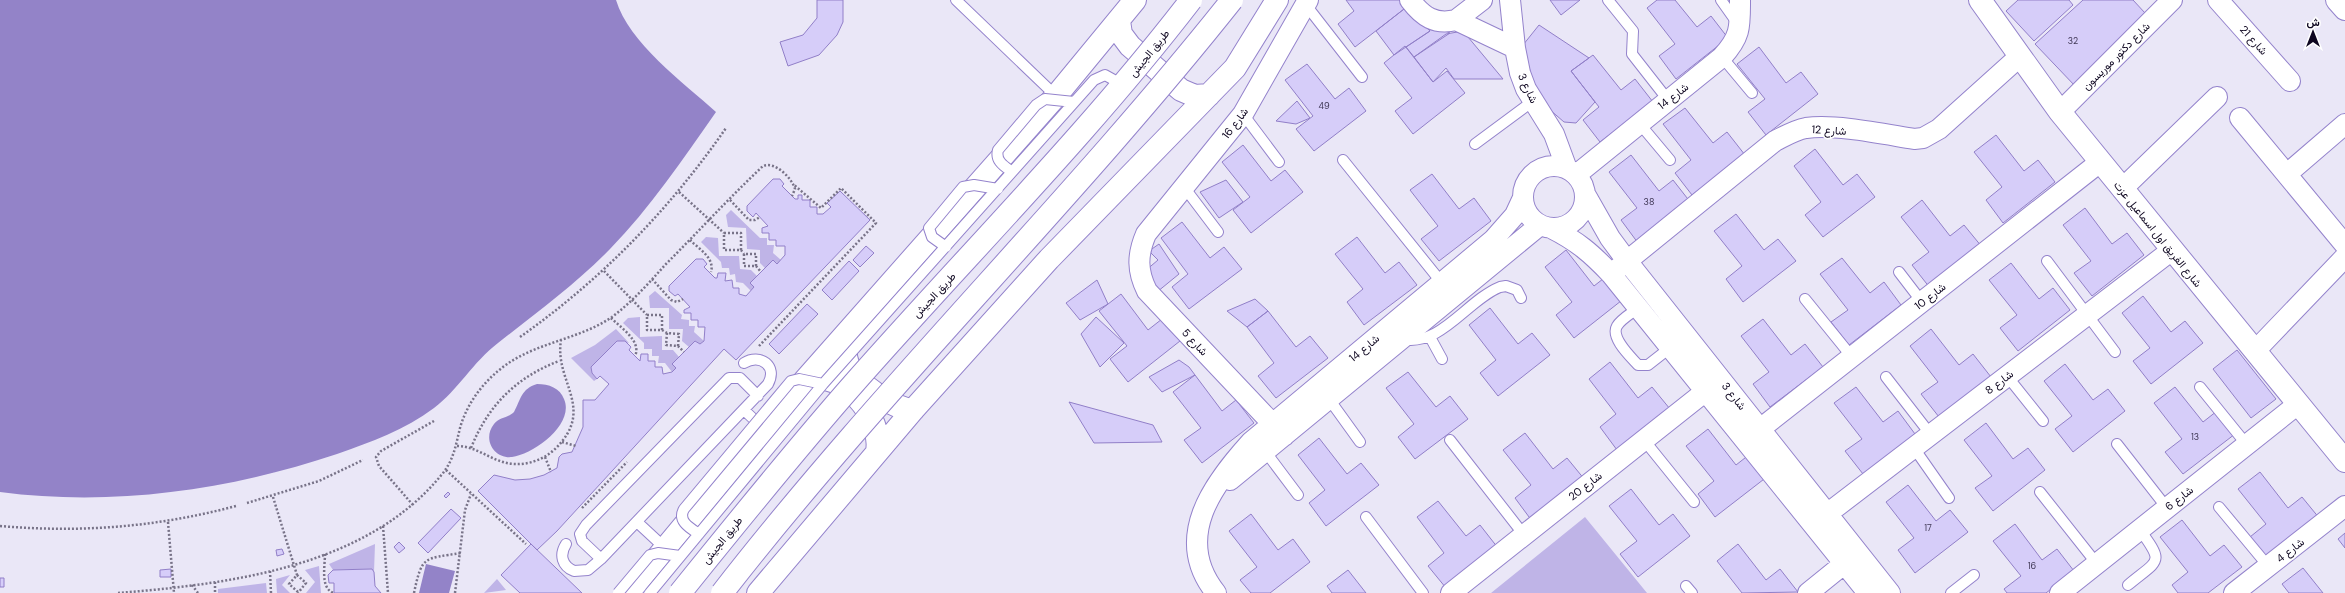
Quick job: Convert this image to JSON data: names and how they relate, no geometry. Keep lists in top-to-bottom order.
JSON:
{
  "streets": {
    "main road": ["طريق الجيش", "شارع الفريق اول اسماعيل عزت"],
    "street": [
      "شارع 21",
      "شارع دكتور موريسون",
      "شارع 3",
      "شارع 14",
      "شارع 16",
      "شارع 12",
      "شارع 10",
      "شارع 5",
      "شارع 8",
      "شارع 20",
      "شارع 6",
      "شارع 4"
    ]
  },
  "crossings": [
    ["شارع دكتور موريسون", "شارع الفريق اول اسماعيل عزت"],
    ["شارع 3", "شارع 14"],
    ["شارع 3", "شارع 12"],
    ["شارع 3", "شارع 10"],
    ["شارع 3", "شارع 8"],
    ["شارع 3", "شارع 20"],
    ["شارع 14", "شارع 5"],
    ["شارع 16", "شارع 5"],
    ["شارع 12", "شارع الفريق اول اسماعيل عزت"],
    ["شارع الفريق اول اسماعيل عزت", "شارع 10"],
    ["شارع الفريق اول اسماعيل عزت", "شارع 8"],
    ["شارع الفريق اول اسماعيل عزت", "شارع 6"]
  ],
  "house_numbers": [
    "32",
    "49",
    "38",
    "13",
    "17",
    "16"
  ],
  "north": "top"
}
